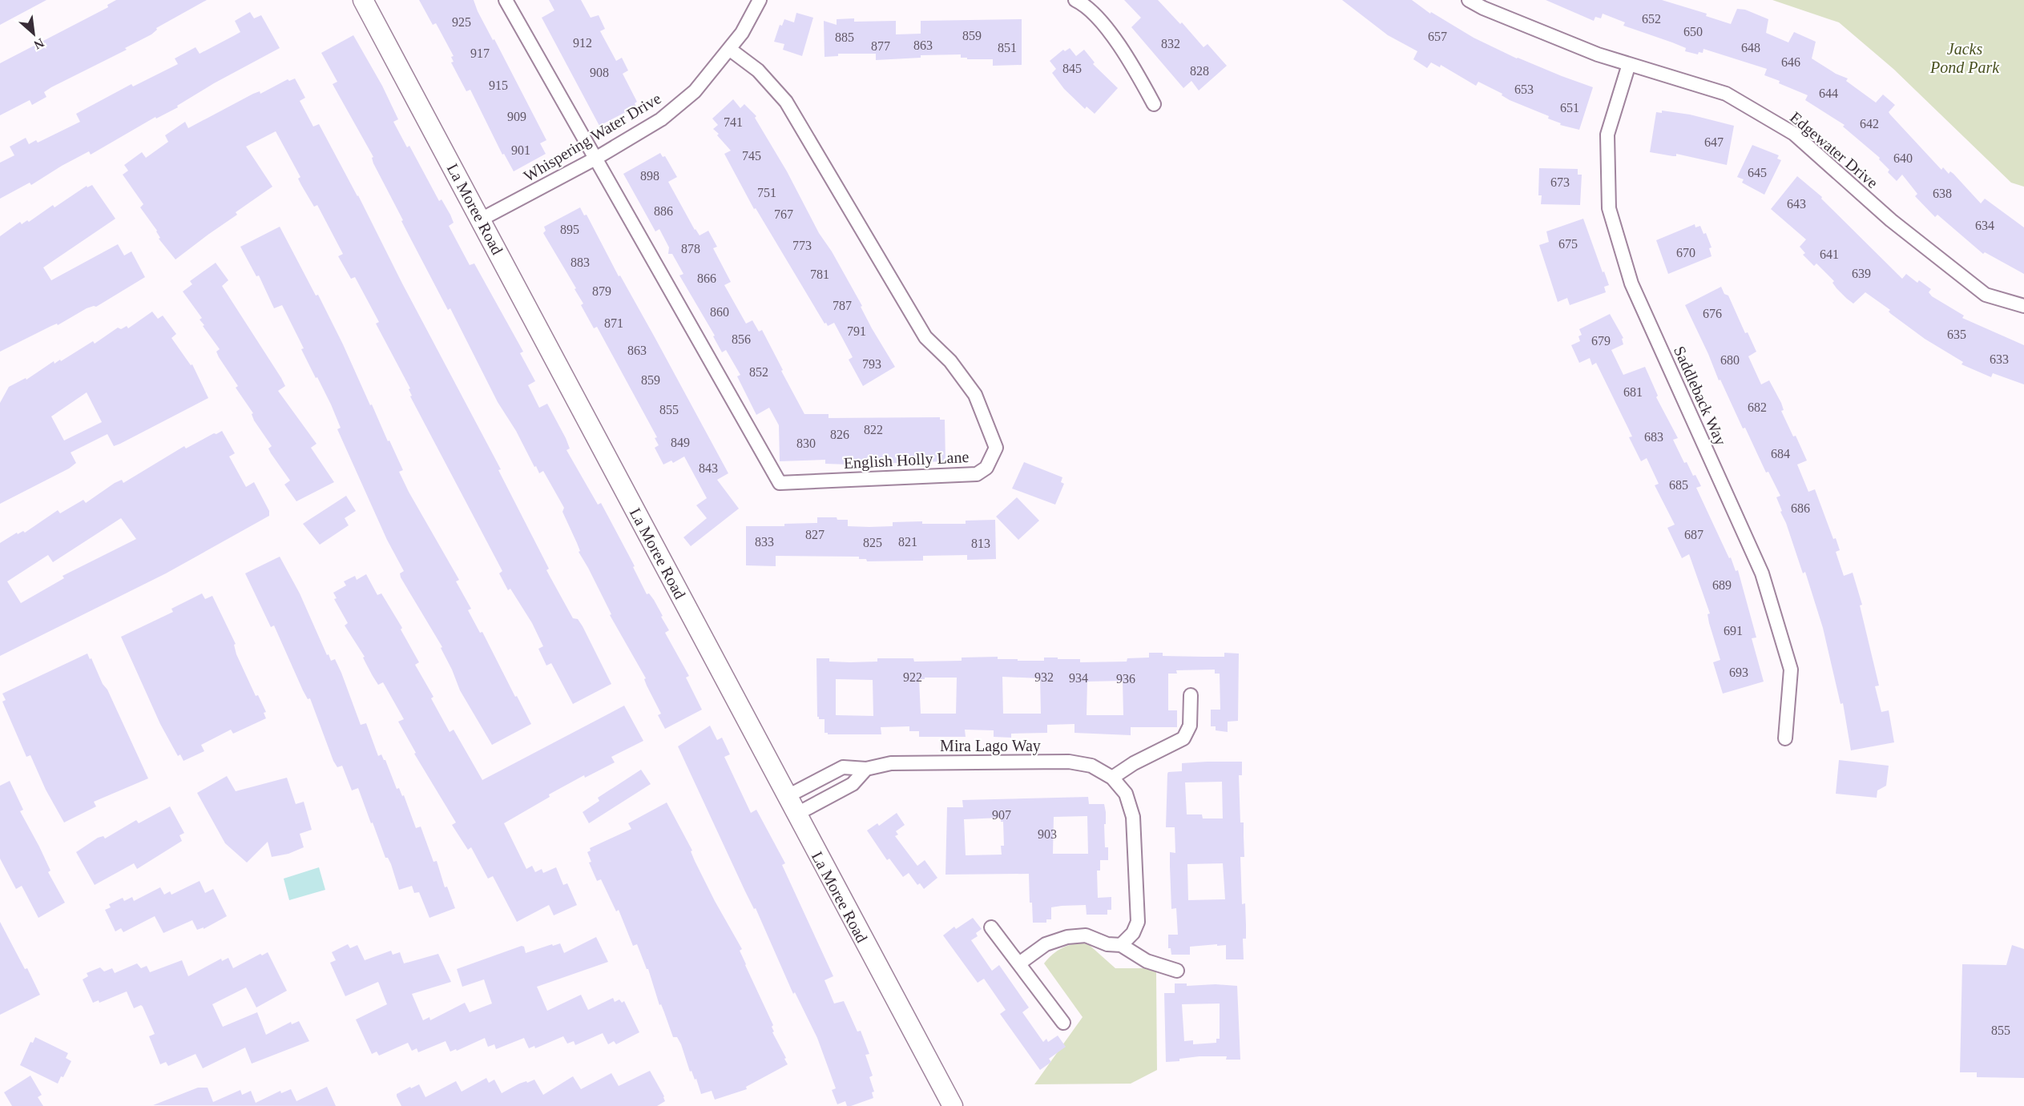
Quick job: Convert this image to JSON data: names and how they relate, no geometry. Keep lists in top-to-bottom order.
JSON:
{
  "streets": {
    "street": [
      "Whispering Water Drive",
      "Edgewater Drive",
      "La Moree Road",
      "Saddleback Way",
      "English Holly Lane",
      "Mira Lago Way"
    ]
  },
  "crossings": [
    ["Whispering Water Drive", "La Moree Road"],
    ["Whispering Water Drive", "English Holly Lane"],
    ["Edgewater Drive", "Saddleback Way"],
    ["La Moree Road", "Mira Lago Way"]
  ],
  "parks": ["Jacks Pond Park"],
  "house_numbers": [
    "652",
    "925",
    "650",
    "859",
    "657",
    "885",
    "912",
    "832",
    "863",
    "877",
    "851",
    "648",
    "917",
    "646",
    "845",
    "828",
    "908",
    "915",
    "653",
    "644",
    "651",
    "909",
    "741",
    "642",
    "647",
    "901",
    "745",
    "640",
    "645",
    "898",
    "673",
    "751",
    "638",
    "643",
    "886",
    "767",
    "634",
    "895",
    "675",
    "773",
    "878",
    "670",
    "641",
    "883",
    "639",
    "781",
    "866",
    "879",
    "787",
    "860",
    "676",
    "871",
    "791",
    "635",
    "856",
    "679",
    "863",
    "633",
    "680",
    "793",
    "852",
    "859",
    "681",
    "682",
    "855",
    "822",
    "826",
    "683",
    "849",
    "830",
    "684",
    "843",
    "685",
    "686",
    "827",
    "687",
    "833",
    "821",
    "825",
    "813",
    "689",
    "691",
    "693",
    "922",
    "932",
    "934",
    "936",
    "907",
    "903",
    "855"
  ],
  "north": "bottom right"
}
